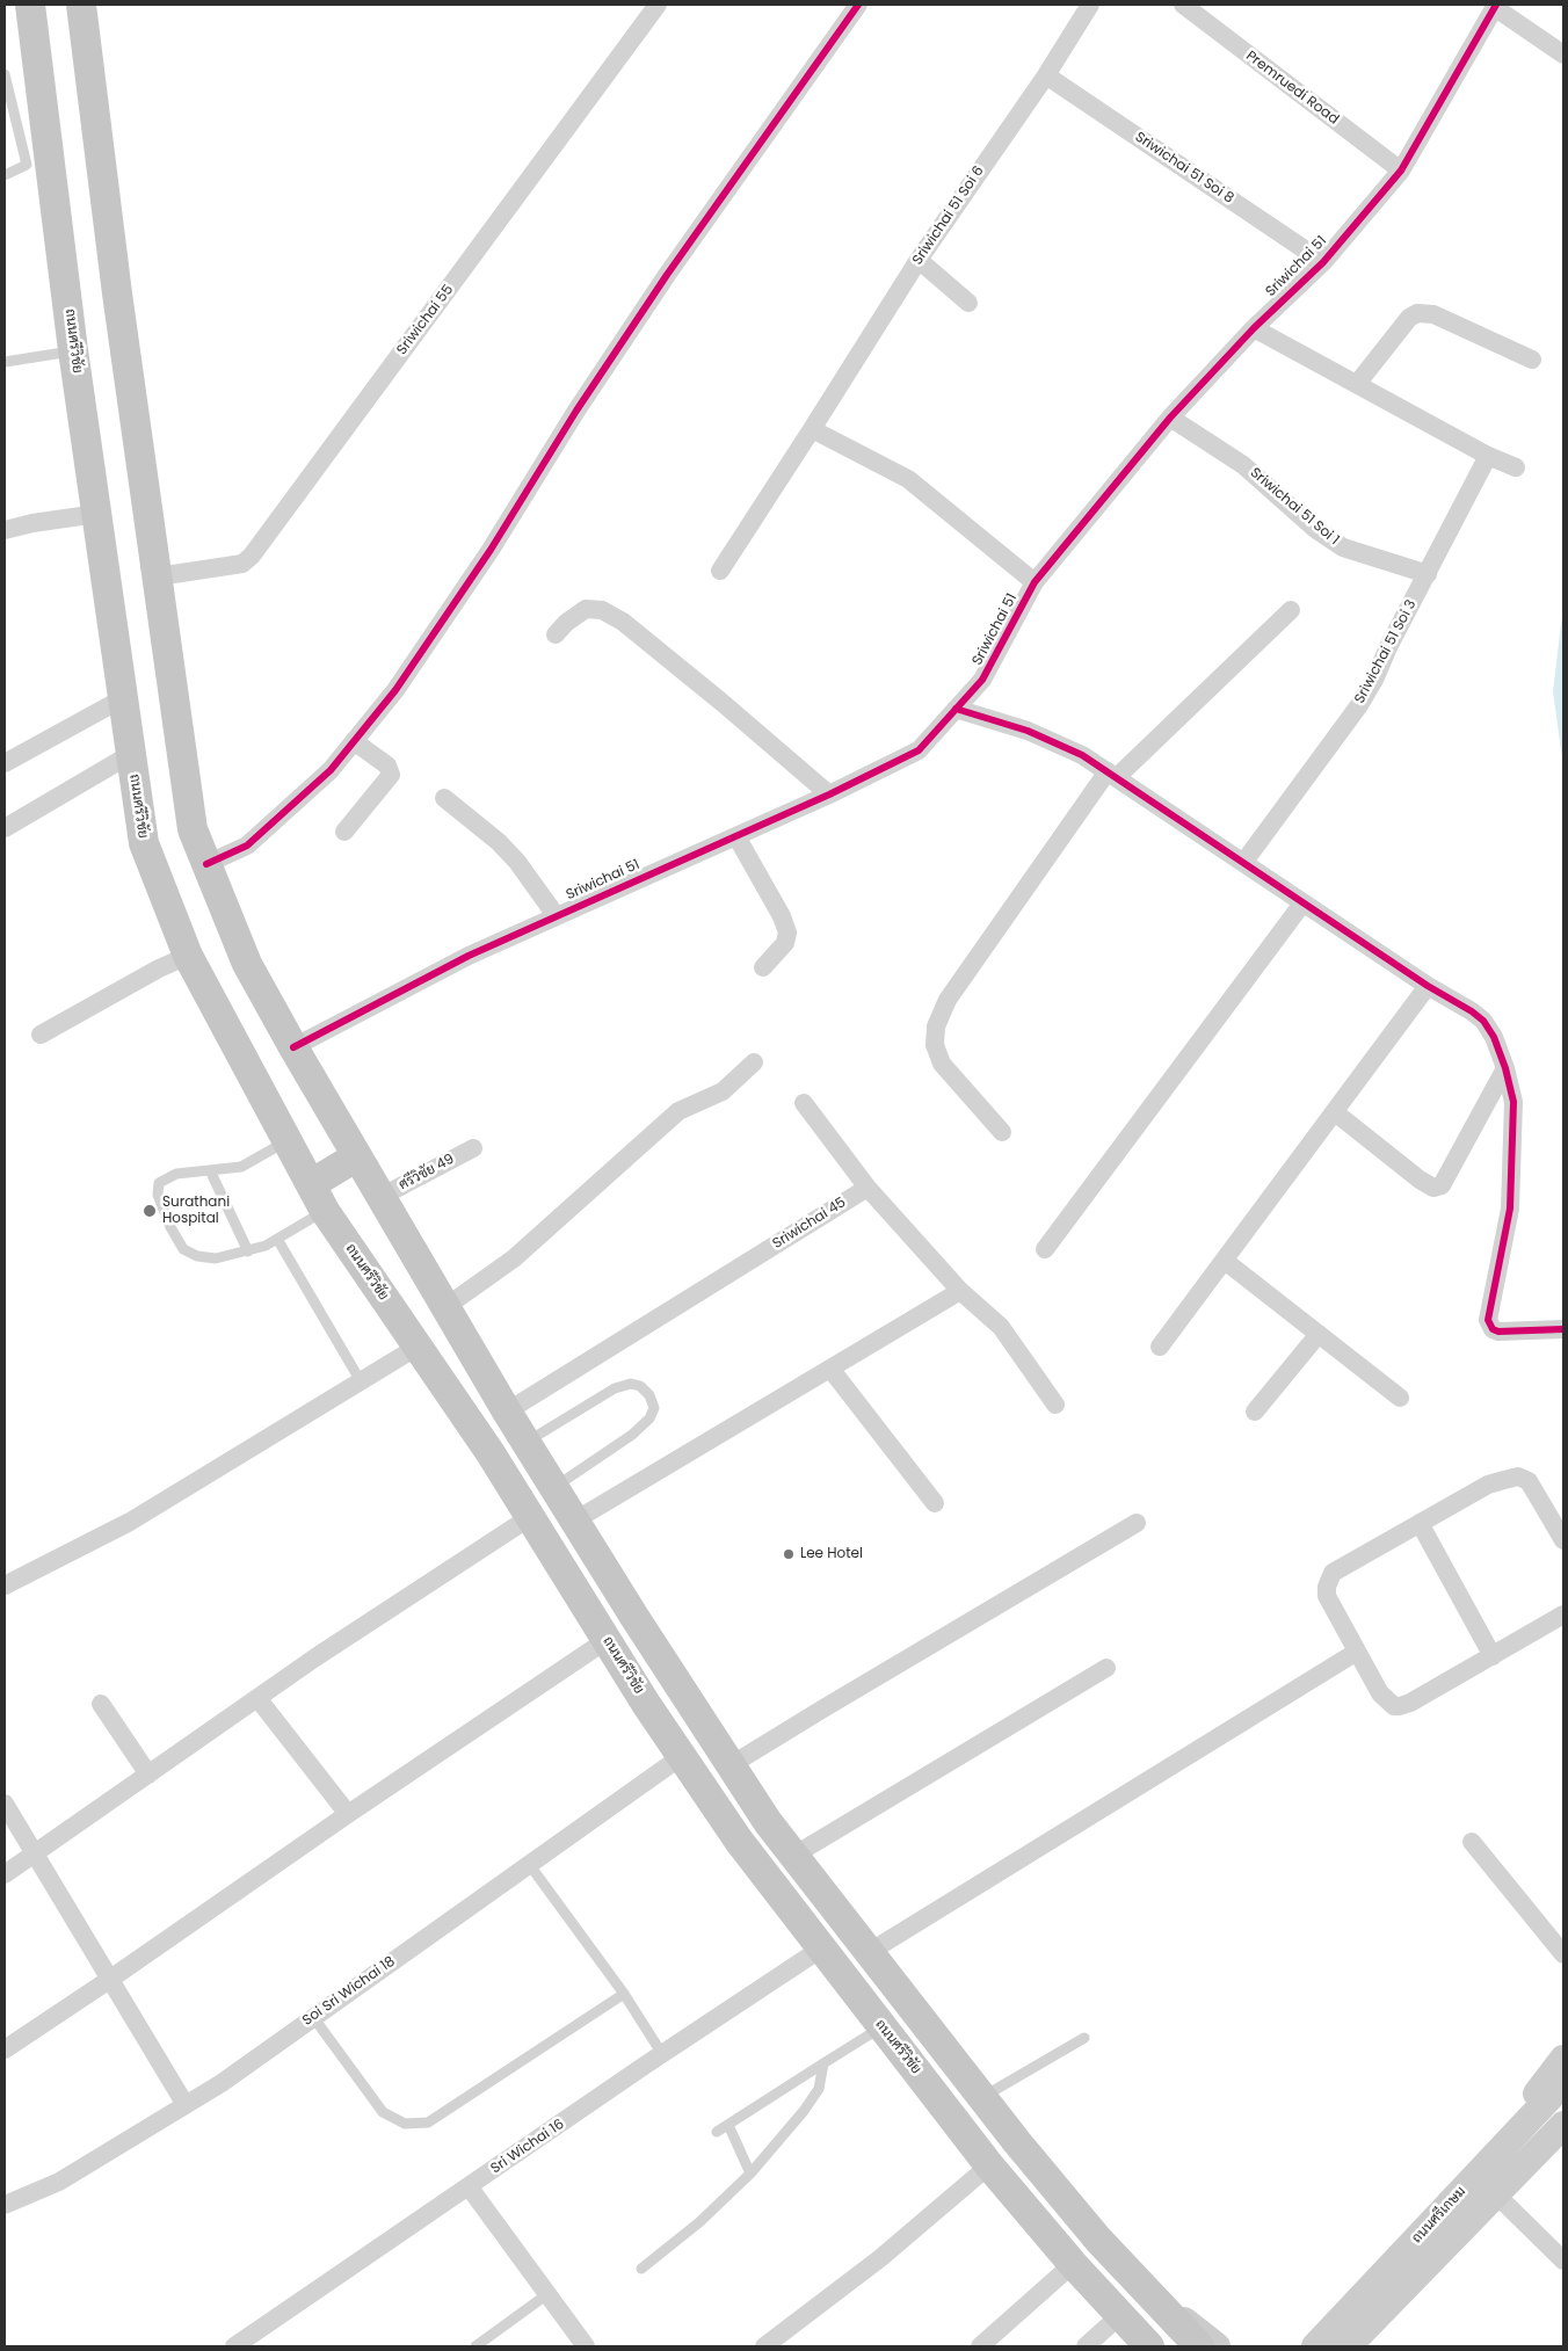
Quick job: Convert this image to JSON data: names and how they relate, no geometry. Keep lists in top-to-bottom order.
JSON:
{
  "streets": {
    "main road": ["ถนนศรีวิชัย", "ถนนศรีเกษม"],
    "street": [
      "Premruedi Road",
      "Sriwichai 51 Soi 8",
      "Sriwichai 51 Soi 6",
      "Sriwichai 51",
      "Sriwichai 55",
      "Sriwichai 51 Soi 1",
      "Sriwichai 51 Soi 3",
      "ศรีวิชัย 49",
      "Sriwichai 45",
      "Soi Sri Wichai 18",
      "Sri Wichai 16"
    ]
  },
  "crossings": [
    ["Premruedi Road", "Sriwichai 51"],
    ["Sriwichai 51 Soi 8", "Sriwichai 51 Soi 6"],
    ["Sriwichai 51 Soi 8", "Sriwichai 51"],
    ["Sriwichai 51", "Sriwichai 51 Soi 1"],
    ["ถนนศรีวิชัย", "Soi Sri Wichai 18"],
    ["ถนนศรีวิชัย", "Sri Wichai 16"],
    ["Sriwichai 51 Soi 1", "Sriwichai 51 Soi 3"]
  ],
  "places": ["Surathani Hospital", "Lee Hotel"]
}
